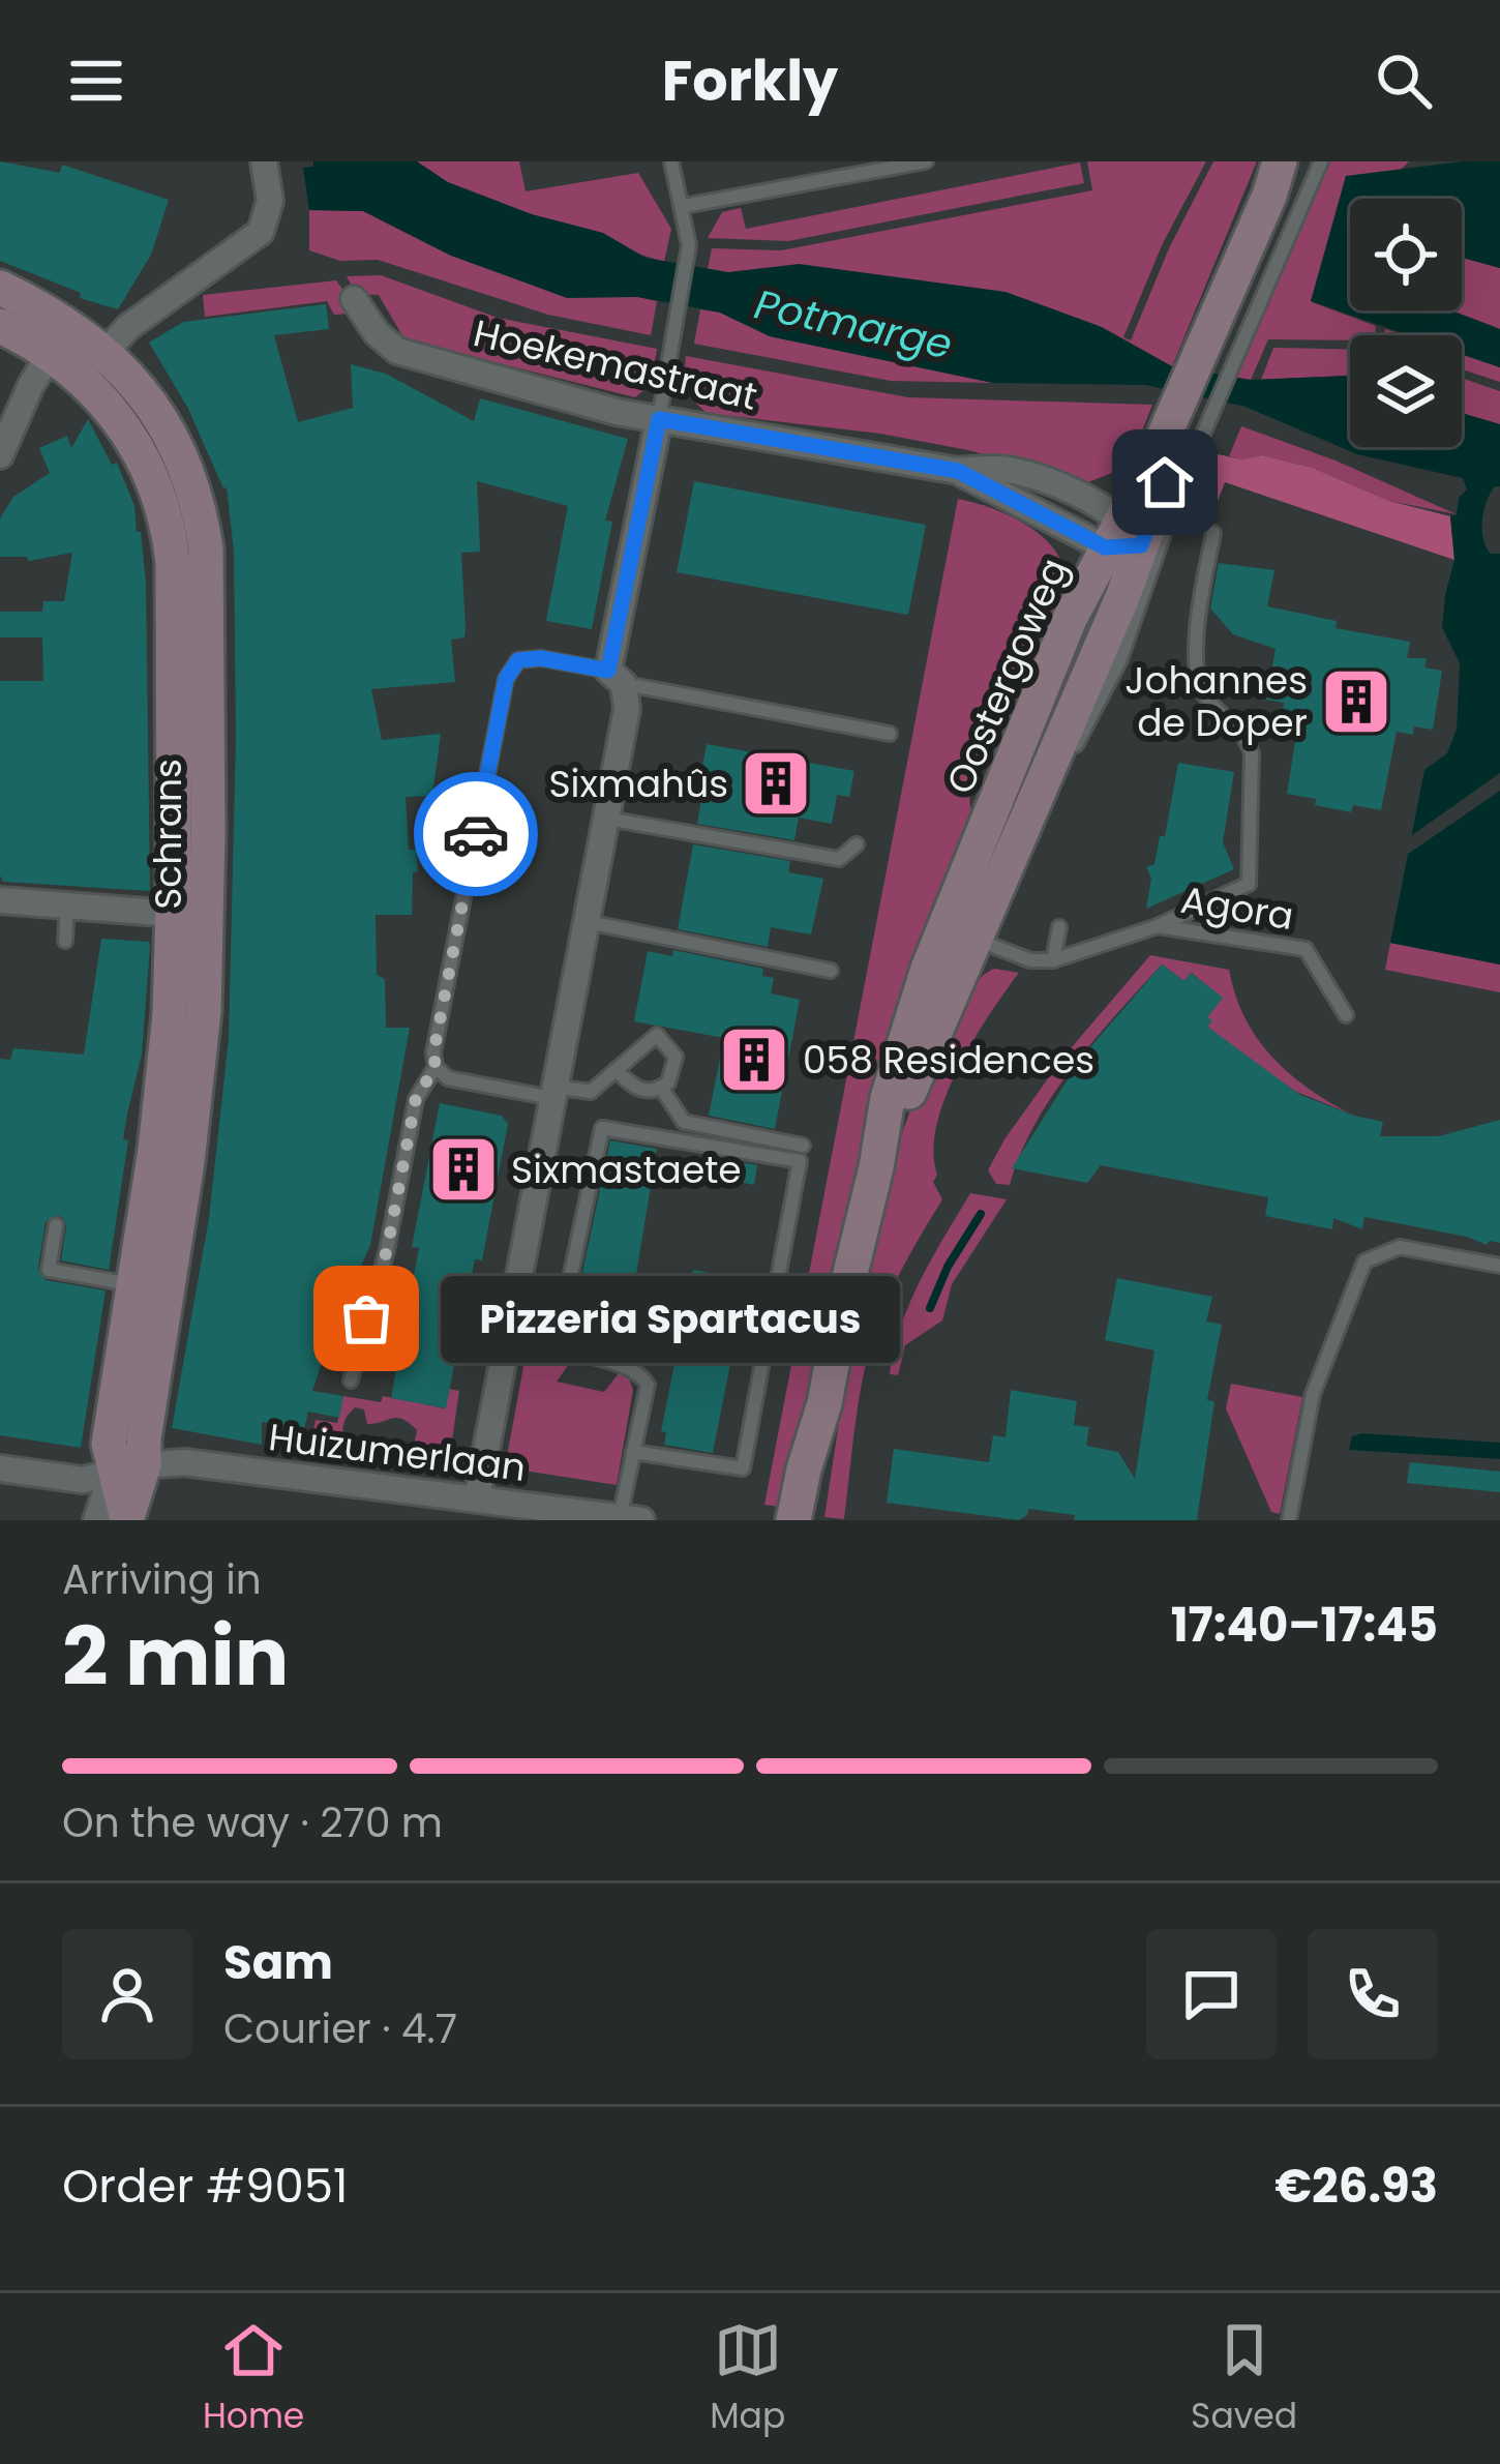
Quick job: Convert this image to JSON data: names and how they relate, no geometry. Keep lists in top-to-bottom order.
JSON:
{
  "streets": {
    "street": [
      "Hoekemastraat",
      "Oostergoweg",
      "Schrans",
      "Huizumerlaan"
    ],
    "lane": ["Agora"]
  },
  "crossings": [
    ["Hoekemastraat", "Oostergoweg"],
    ["Schrans", "Huizumerlaan"]
  ],
  "water": ["Potmarge"],
  "places": {
    "building": [
      "Johannes de Doper",
      "Sixmahûs",
      "058 Residences",
      "Sixmastaete"
    ],
    "other": ["Pizzeria Spartacus"]
  },
  "page": {
    "header": "Forkly",
    "bubble": "Pizzeria Spartacus",
    "heading": ["2 min", "Arriving in", "17:40–17:45"],
    "panel": [
      "Sam",
      "Courier · 4.7",
      "Order #9051",
      "€26.93"
    ],
    "bar": "On the way · 270 m",
    "tabs": ["Home", "Map", "Saved"]
  }
}
